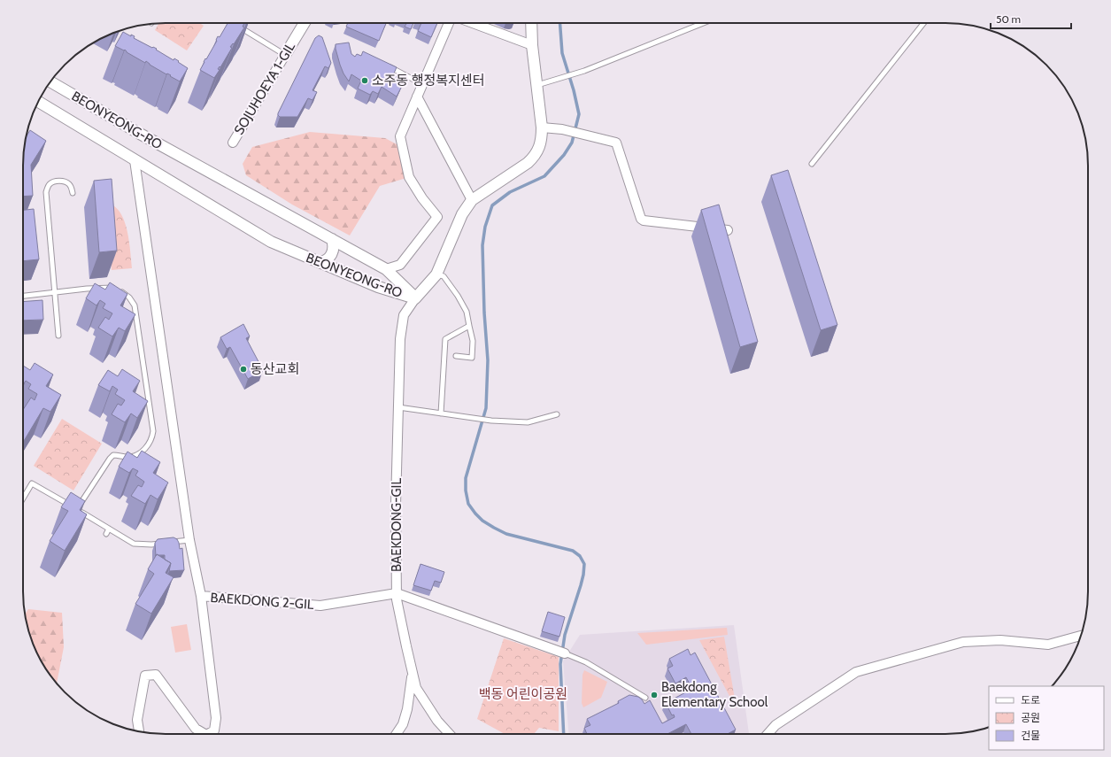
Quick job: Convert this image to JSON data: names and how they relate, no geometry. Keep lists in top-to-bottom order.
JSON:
{
  "streets": {
    "street": [
      "SOJUHOEYA 1-GIL",
      "BEONYEONG-RO",
      "BAEKDONG-GIL",
      "BAEKDONG 2-GIL"
    ]
  },
  "crossings": [
    ["BEONYEONG-RO", "BAEKDONG-GIL"],
    ["BAEKDONG-GIL", "BAEKDONG 2-GIL"]
  ],
  "parks": ["백동 어린이공원"],
  "places": ["소주동 행정복지센터", "동산교회", "Baekdong Elementary School"],
  "legend": ["도로", "공원", "건물"],
  "scale_bar": "50 m"
}
